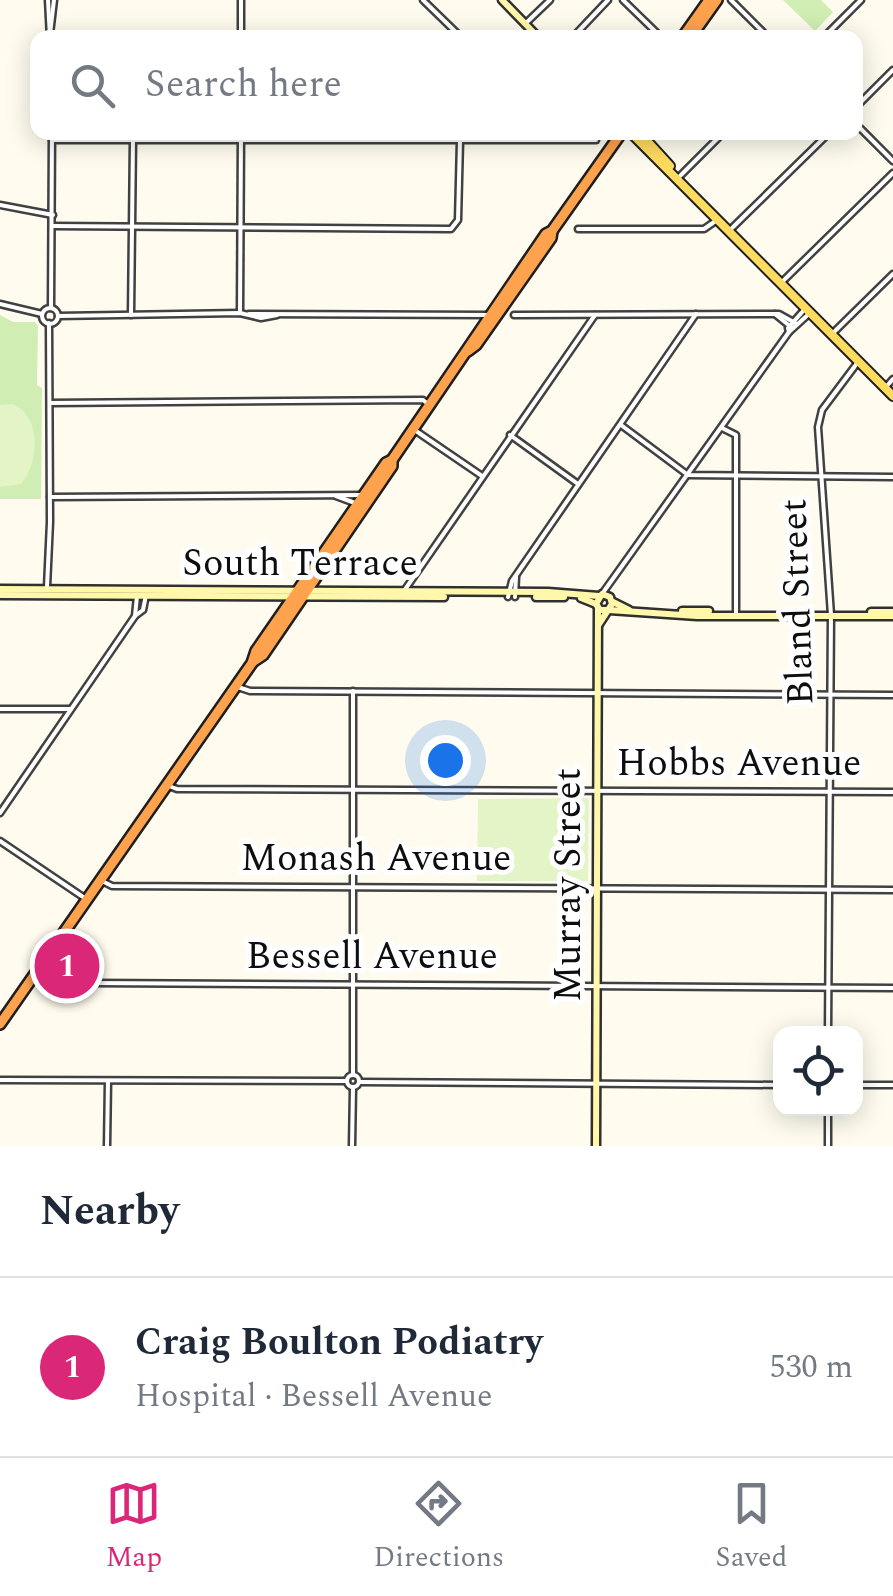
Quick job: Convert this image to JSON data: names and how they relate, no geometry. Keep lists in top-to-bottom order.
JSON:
{
  "streets": {
    "main road": ["South Terrace", "Murray Street"],
    "street": [
      "Bland Street",
      "Hobbs Avenue",
      "Monash Avenue",
      "Bessell Avenue"
    ]
  },
  "crossings": [
    ["South Terrace", "Bland Street"],
    ["South Terrace", "Murray Street"],
    ["Bland Street", "Hobbs Avenue"],
    ["Bland Street", "Monash Avenue"],
    ["Bland Street", "Bessell Avenue"],
    ["Hobbs Avenue", "Murray Street"],
    ["Monash Avenue", "Murray Street"],
    ["Murray Street", "Bessell Avenue"]
  ],
  "page": {
    "search": "Search here",
    "pins": "1",
    "heading": "Nearby",
    "list": [
      {
        "mark": "1",
        "name": "Craig Boulton Podiatry",
        "note": "Hospital · Bessell Avenue",
        "value": "530 m"
      }
    ],
    "nav": ["Map", "Directions", "Saved"]
  }
}
